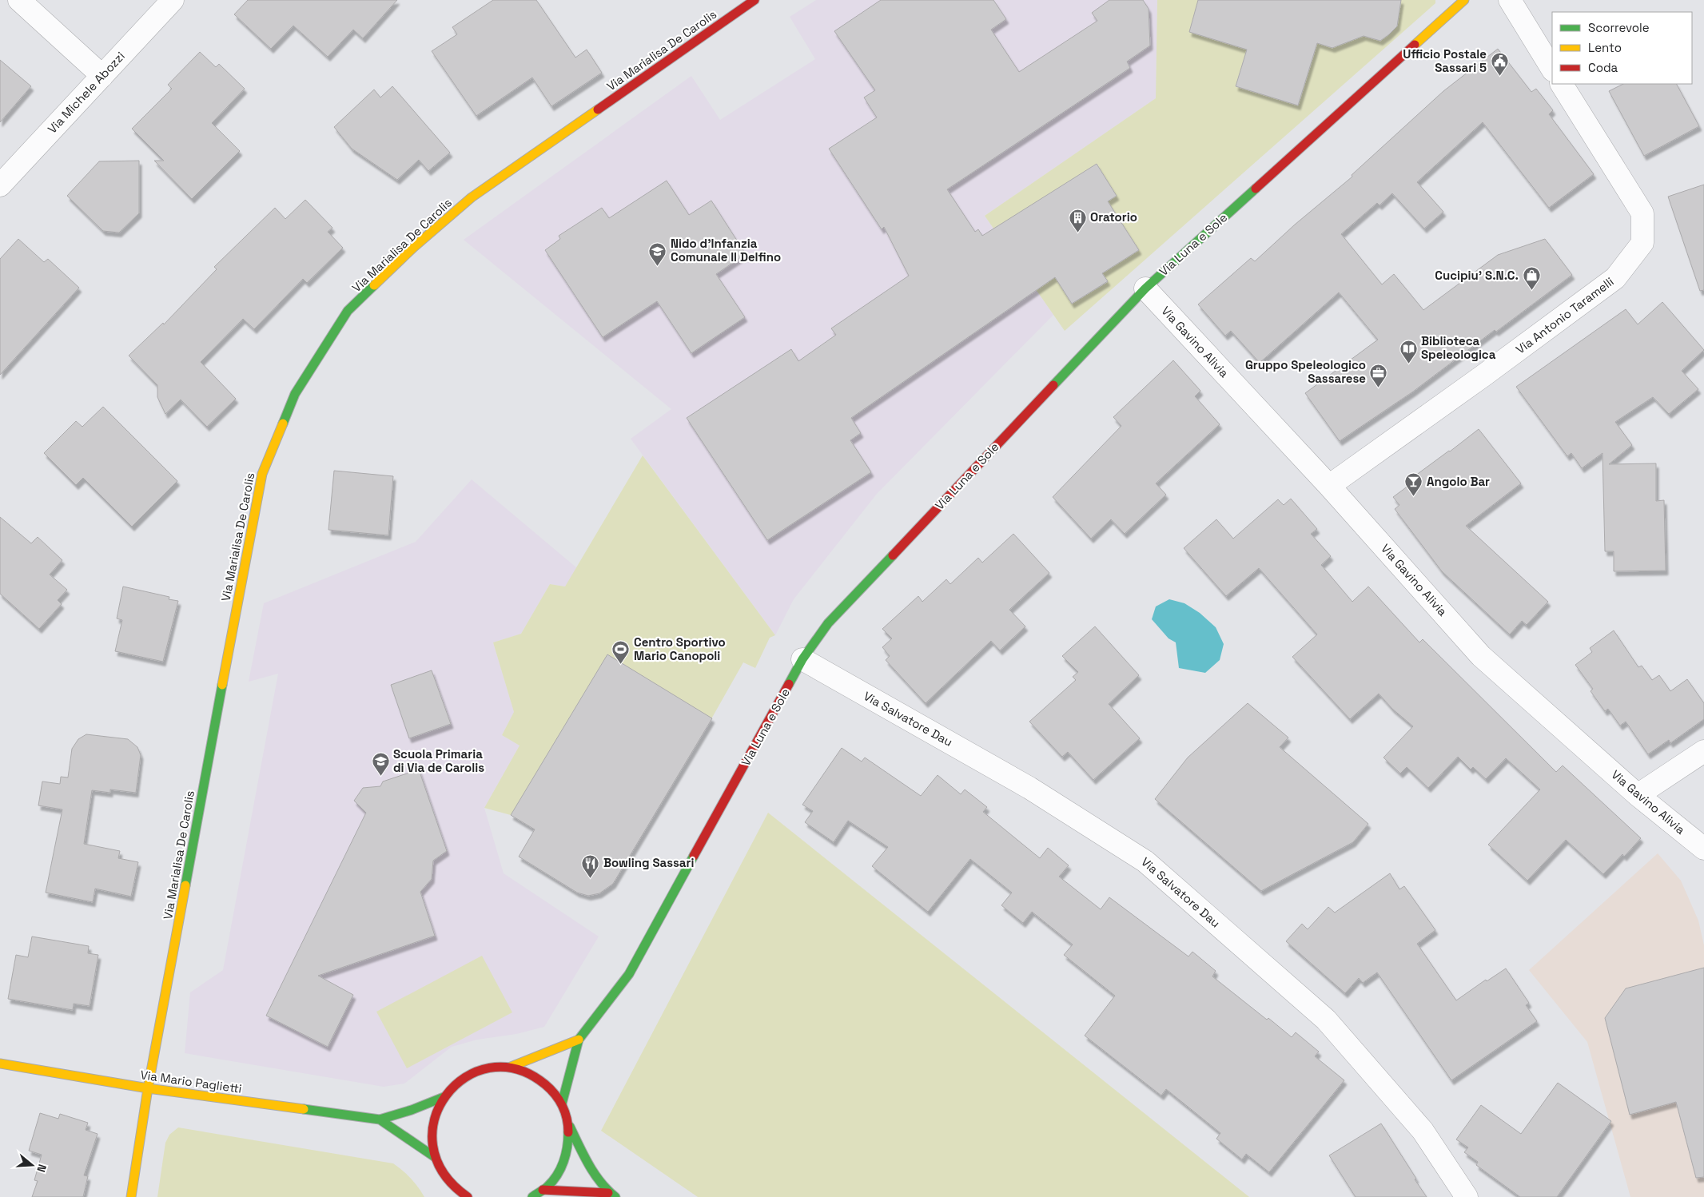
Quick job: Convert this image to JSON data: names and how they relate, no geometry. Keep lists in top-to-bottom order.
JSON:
{
  "streets": {
    "street": [
      "Via Marialisa De Carolis",
      "Via Michele Abozzi",
      "Via Luna e Sole",
      "Via Antonio Taramelli",
      "Via Gavino Alivia",
      "Via Salvatore Dau",
      "Via Mario Paglietti"
    ]
  },
  "crossings": [
    ["Via Marialisa De Carolis", "Via Mario Paglietti"],
    ["Via Luna e Sole", "Via Gavino Alivia"],
    ["Via Luna e Sole", "Via Salvatore Dau"],
    ["Via Antonio Taramelli", "Via Gavino Alivia"]
  ],
  "places": {
    "public building": ["Ufficio Postale Sassari 5"],
    "building": ["Oratorio"],
    "school or university": ["Nido d'Infanzia Comunale Il Delfino", "Scuola Primaria di Via de Carolis"],
    "shop": ["Cucipiu' S.N.C."],
    "library": ["Biblioteca Speleologica"],
    "office": ["Gruppo Speleologico Sassarese"],
    "bar": ["Angolo Bar"],
    "sports": ["Centro Sportivo Mario Canopoli"],
    "restaurant": ["Bowling Sassari"]
  },
  "legend": ["Scorrevole", "Lento", "Coda"],
  "north": "right"
}
